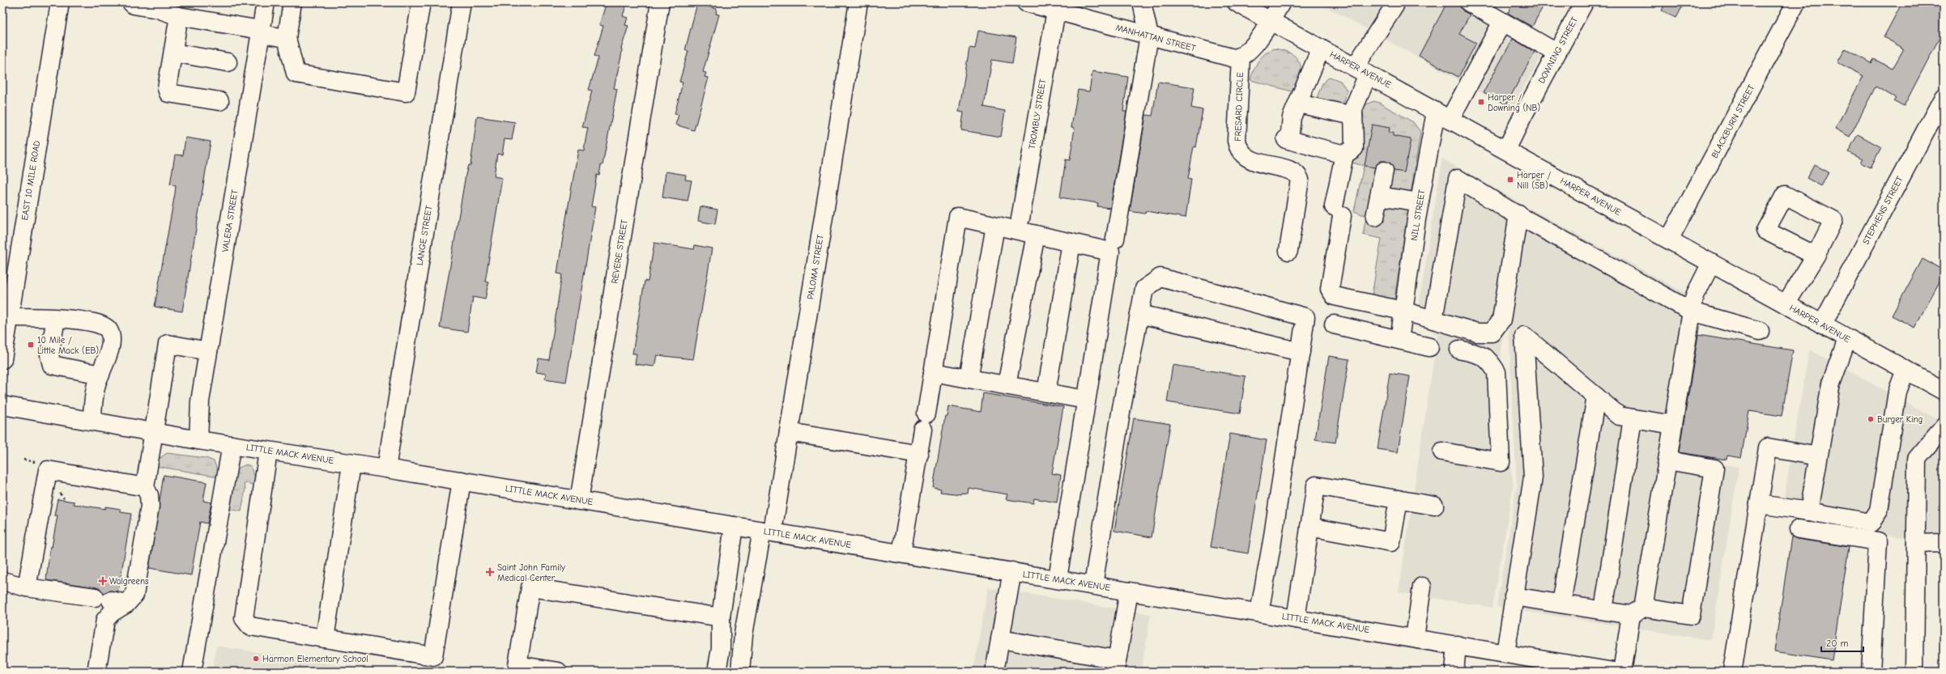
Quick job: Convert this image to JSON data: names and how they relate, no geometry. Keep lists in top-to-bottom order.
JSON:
{
  "streets": {
    "street": [
      "MANHATTAN STREET",
      "DOWNING STREET",
      "HARPER AVENUE",
      "FRESARD CIRCLE",
      "TROMBLY STREET",
      "BLACKBURN STREET",
      "EAST 10 MILE ROAD",
      "STEPHENS STREET",
      "NILL STREET",
      "VALERA STREET",
      "LANGE STREET",
      "REVERE STREET",
      "PALOMA STREET",
      "LITTLE MACK AVENUE"
    ]
  },
  "crossings": [
    ["MANHATTAN STREET", "FRESARD CIRCLE"],
    ["MANHATTAN STREET", "TROMBLY STREET"],
    ["DOWNING STREET", "HARPER AVENUE"],
    ["HARPER AVENUE", "BLACKBURN STREET"],
    ["HARPER AVENUE", "STEPHENS STREET"],
    ["HARPER AVENUE", "NILL STREET"],
    ["VALERA STREET", "LITTLE MACK AVENUE"],
    ["LANGE STREET", "LITTLE MACK AVENUE"],
    ["REVERE STREET", "LITTLE MACK AVENUE"],
    ["PALOMA STREET", "LITTLE MACK AVENUE"]
  ],
  "places": {
    "transit": ["Harper / Downing (NB)", "Harper / Nill (SB)", "10 Mile / Little Mack (EB)"],
    "other": ["Burger King", "Harmon Elementary School"],
    "health": ["Saint John Family Medical Center", "Walgreens"]
  },
  "scale_bar": "20 m"
}
